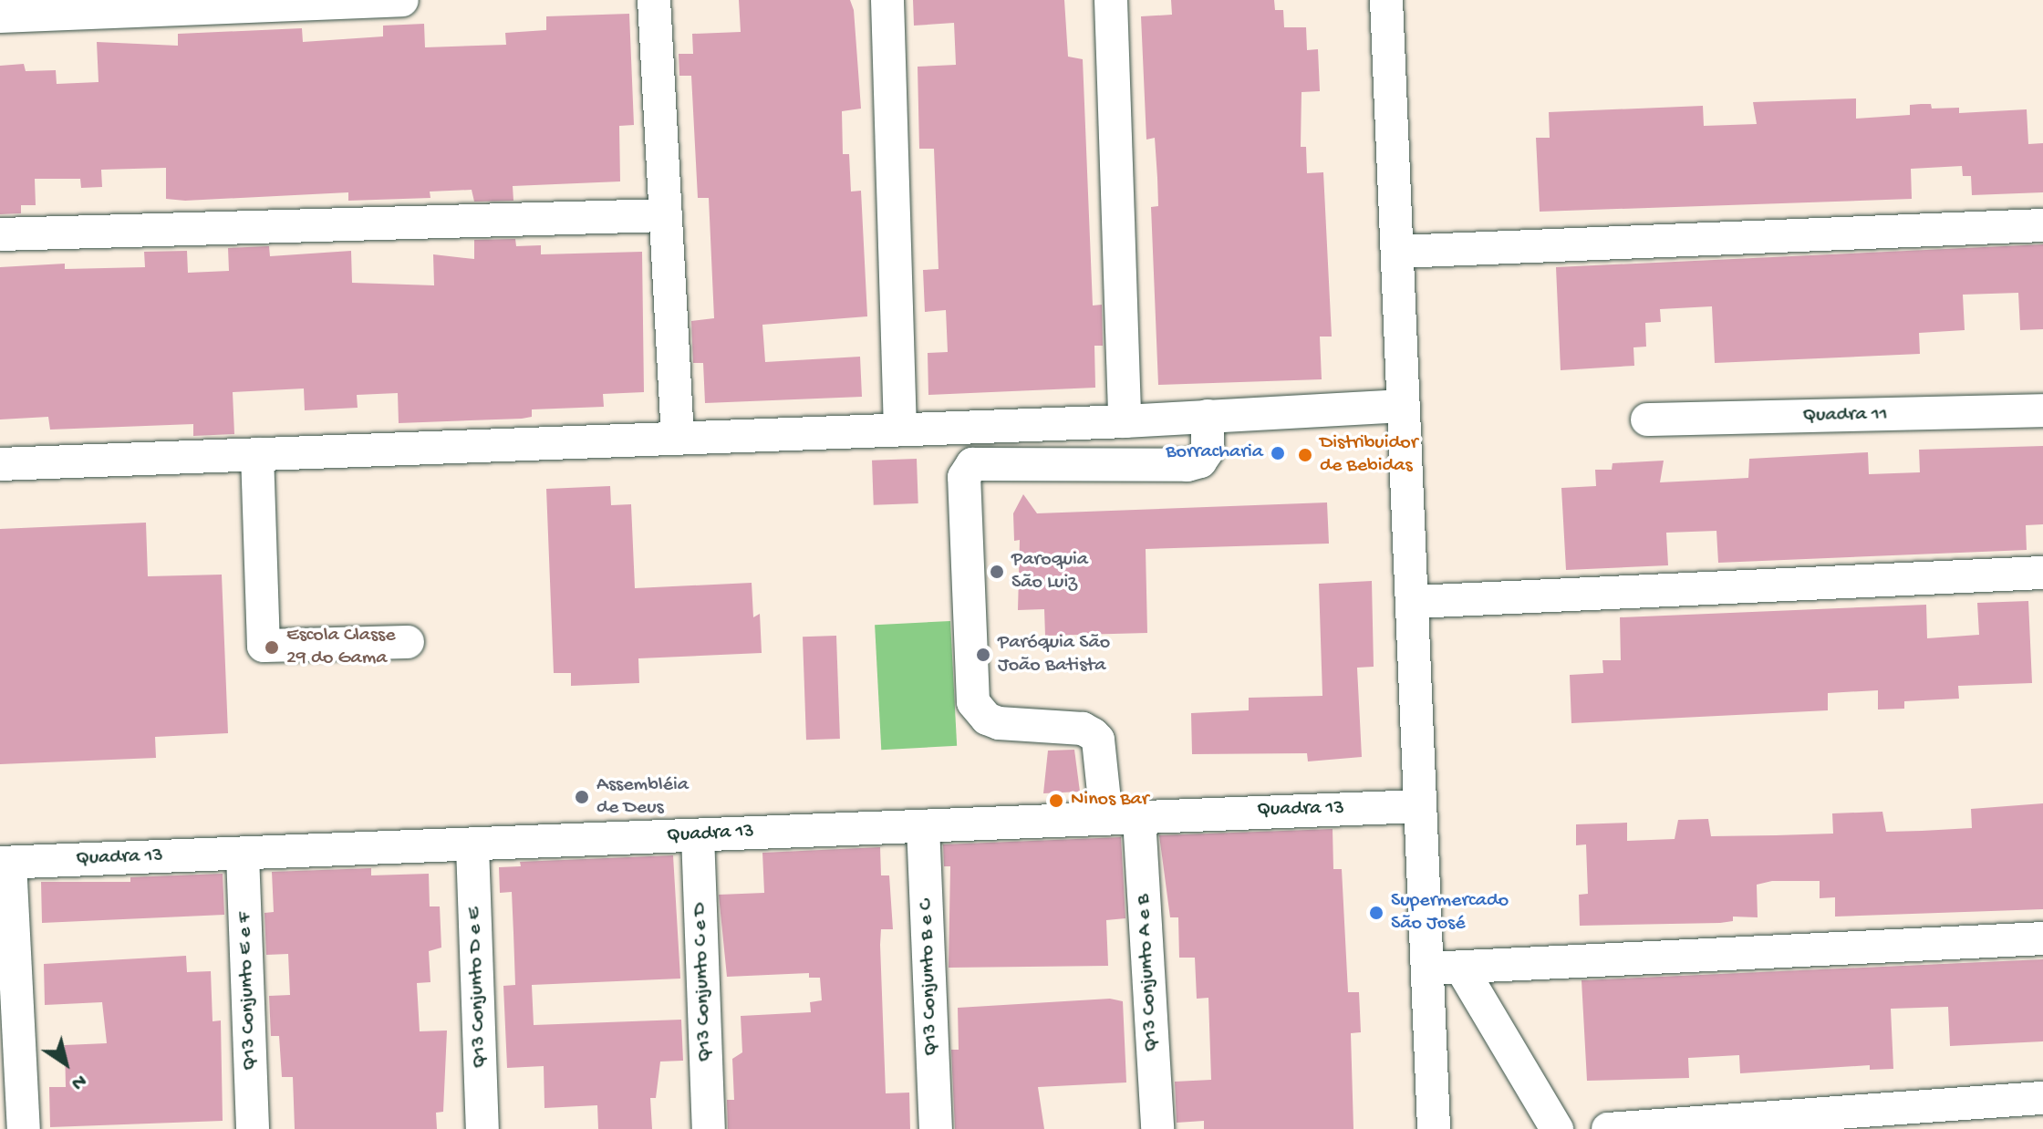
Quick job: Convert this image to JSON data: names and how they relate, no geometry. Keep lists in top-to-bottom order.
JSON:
{
  "streets": {
    "street": [
      "Quadra 11",
      "Quadra 13",
      "Q13 Conjunto A e B",
      "Q13 Conjunto B e C",
      "Q13 Conjunto C e D",
      "Q13 Conjunto D e E",
      "Q13 Conjunto E e F"
    ]
  },
  "crossings": [
    ["Quadra 13", "Q13 Conjunto A e B"],
    ["Quadra 13", "Q13 Conjunto B e C"],
    ["Quadra 13", "Q13 Conjunto C e D"],
    ["Quadra 13", "Q13 Conjunto D e E"],
    ["Quadra 13", "Q13 Conjunto E e F"]
  ],
  "places": [
    "Borracharia",
    "Distribuidor de Bebidas",
    "Paroquia São Luiz",
    "Escola Classe 29 do Gama",
    "Paróquia São João Batista",
    "Assembléia de Deus",
    "Ninos Bar",
    "Supermercado São José"
  ],
  "north": "bottom right"
}
